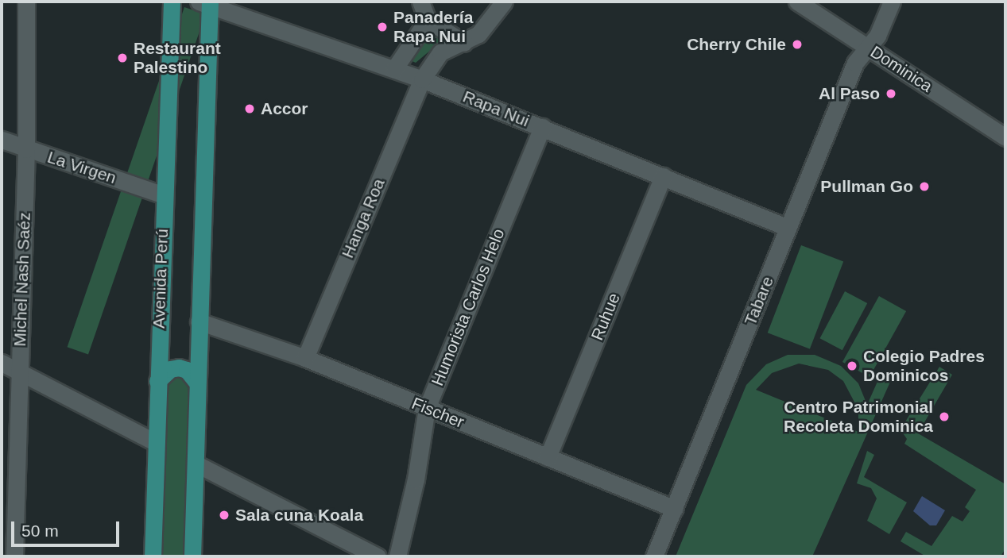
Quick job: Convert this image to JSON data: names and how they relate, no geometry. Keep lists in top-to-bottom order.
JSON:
{
  "streets": {
    "main road": ["Avenida Perú"],
    "street": [
      "Dominica",
      "Rapa Nui",
      "La Virgen",
      "Hanga Roa",
      "Michel Nash Saéz",
      "Tabare",
      "Humorista Carlos Helo",
      "Ruhue",
      "Fischer"
    ]
  },
  "crossings": [
    ["Dominica", "Tabare"],
    ["Rapa Nui", "Hanga Roa"],
    ["Rapa Nui", "Tabare"],
    ["Rapa Nui", "Humorista Carlos Helo"],
    ["Rapa Nui", "Ruhue"],
    ["La Virgen", "Avenida Perú"],
    ["La Virgen", "Michel Nash Saéz"],
    ["Hanga Roa", "Fischer"],
    ["Tabare", "Fischer"],
    ["Humorista Carlos Helo", "Fischer"],
    ["Ruhue", "Fischer"]
  ],
  "places": [
    "Panadería Rapa Nui",
    "Cherry Chile",
    "Restaurant Palestino",
    "Al Paso",
    "Accor",
    "Pullman Go",
    "Colegio Padres Dominicos",
    "Centro Patrimonial Recoleta Dominica",
    "Sala cuna Koala"
  ],
  "scale_bar": "50 m"
}
